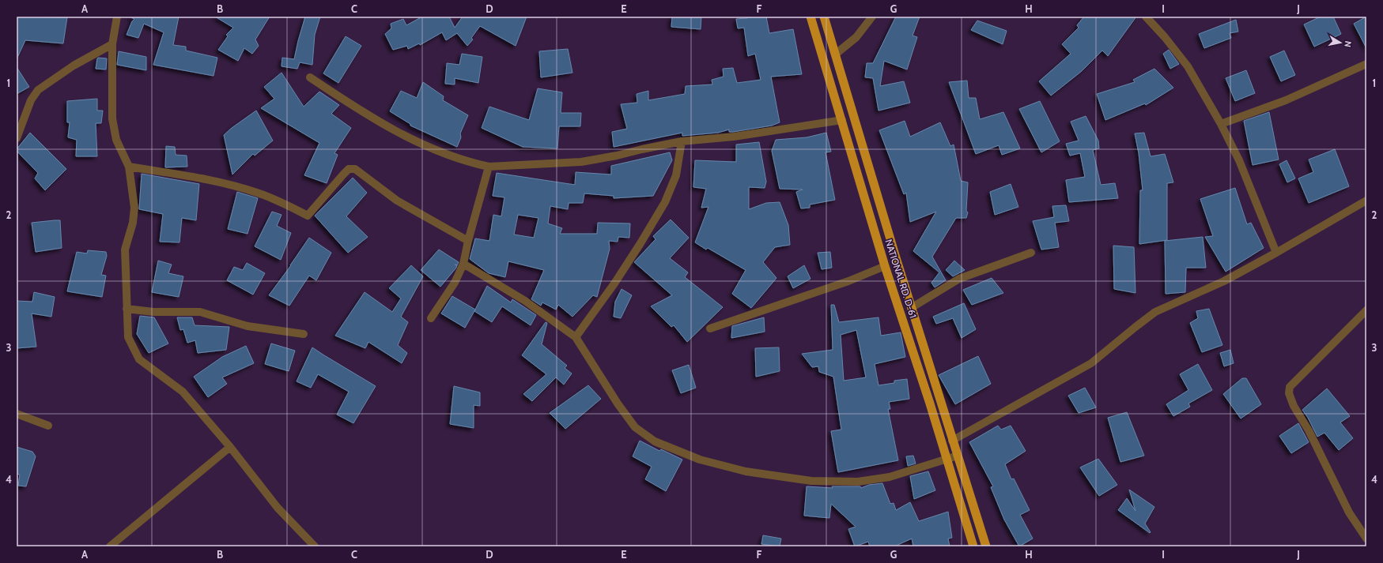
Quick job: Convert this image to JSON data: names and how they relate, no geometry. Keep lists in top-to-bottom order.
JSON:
{
  "streets": {
    "highway": ["NATIONAL RD. D-61"]
  },
  "north": "right",
  "grid": {
    "columns": [
      "A",
      "B",
      "C",
      "D",
      "E",
      "F",
      "G",
      "H",
      "I",
      "J"
    ],
    "rows": [
      "1",
      "2",
      "3",
      "4"
    ]
  }
}
